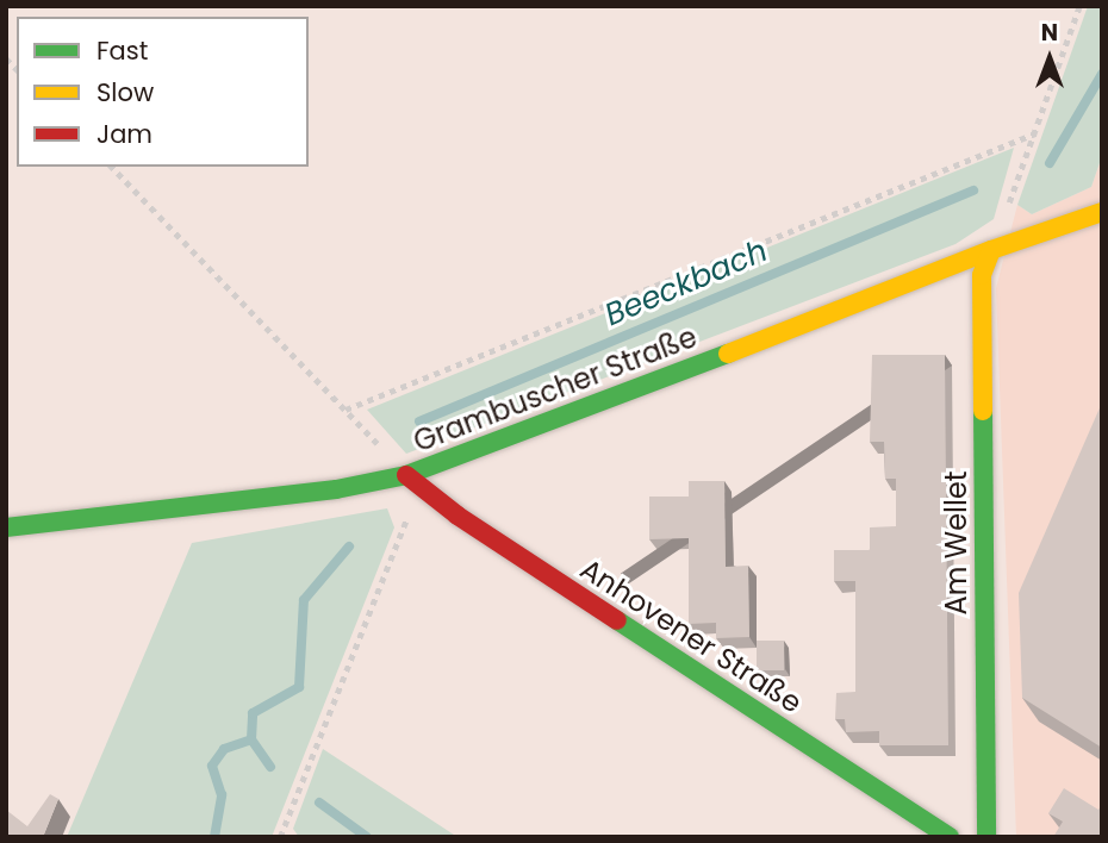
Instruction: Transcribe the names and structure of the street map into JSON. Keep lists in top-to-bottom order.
{
  "streets": {
    "street": ["Grambuscher Straße", "Am Wellet", "Anhovener Straße"]
  },
  "crossings": [
    ["Grambuscher Straße", "Am Wellet"],
    ["Grambuscher Straße", "Anhovener Straße"]
  ],
  "water": ["Beeckbach"],
  "legend": ["Fast", "Slow", "Jam"],
  "north": "top"
}
